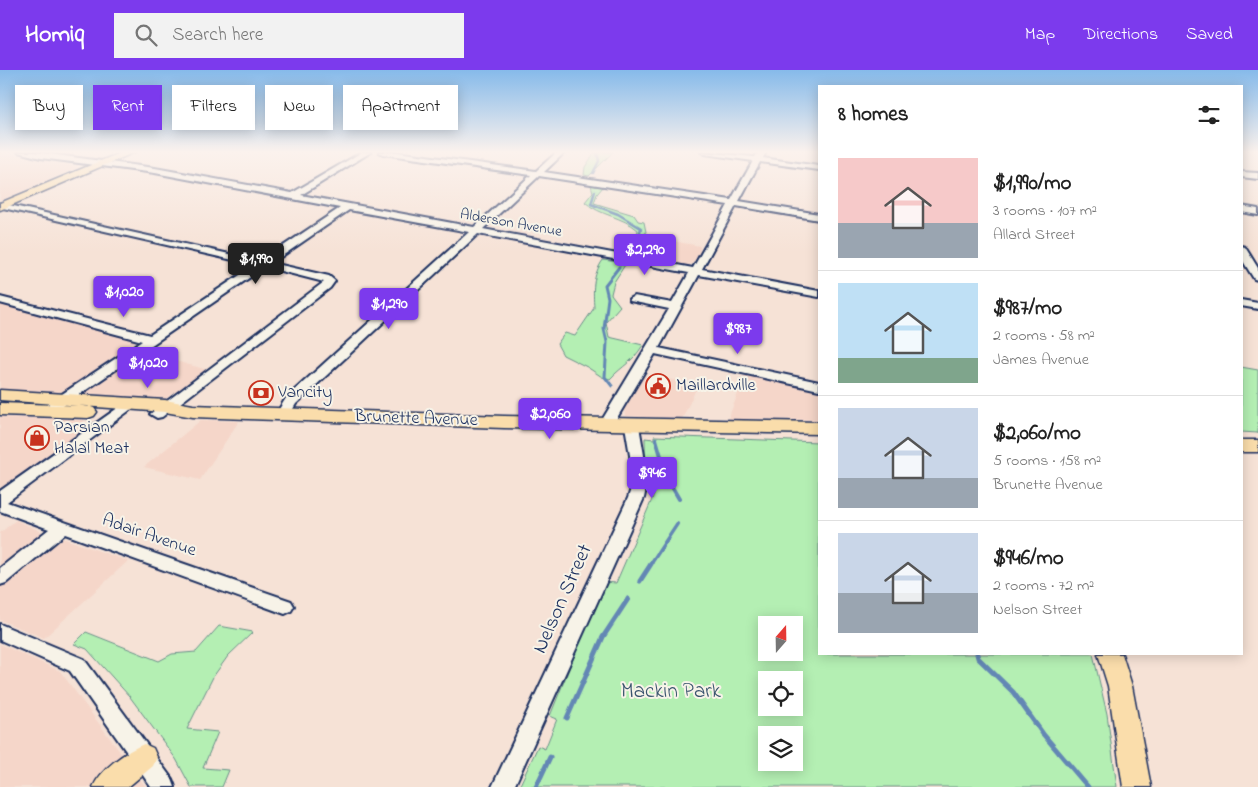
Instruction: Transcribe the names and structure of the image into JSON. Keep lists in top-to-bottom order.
{
  "streets": {
    "main road": ["Brunette Avenue"],
    "street": ["Alderson Avenue", "Adair Avenue", "Nelson Street"]
  },
  "crossings": [
    ["Brunette Avenue", "Nelson Street"]
  ],
  "parks": ["Mackin Park"],
  "places": {
    "public building": ["Maillardville"],
    "bank": ["Vancity"],
    "shop": ["Parsian Halal Meat"]
  },
  "north": "top",
  "page": {
    "header": "Homiq",
    "search": "Search here",
    "nav": ["Map", "Directions", "Saved"],
    "chip": [
      "Buy",
      "Rent",
      "Filters",
      "New",
      "Apartment"
    ],
    "heading": "8 homes",
    "list": [
      {
        "name": "$1,990/mo",
        "note": "3 rooms · 107 m² · Allard Street"
      },
      {
        "name": "$987/mo",
        "note": "2 rooms · 58 m² · James Avenue"
      },
      {
        "name": "$2,060/mo",
        "note": "5 rooms · 158 m² · Brunette Avenue"
      },
      {
        "name": "$946/mo",
        "note": "2 rooms · 72 m² · Nelson Street"
      }
    ],
    "price": [
      "$2,290",
      "$1,990",
      "$1,020",
      "$1,290",
      "$987",
      "$1,020",
      "$2,060",
      "$946"
    ]
  }
}
